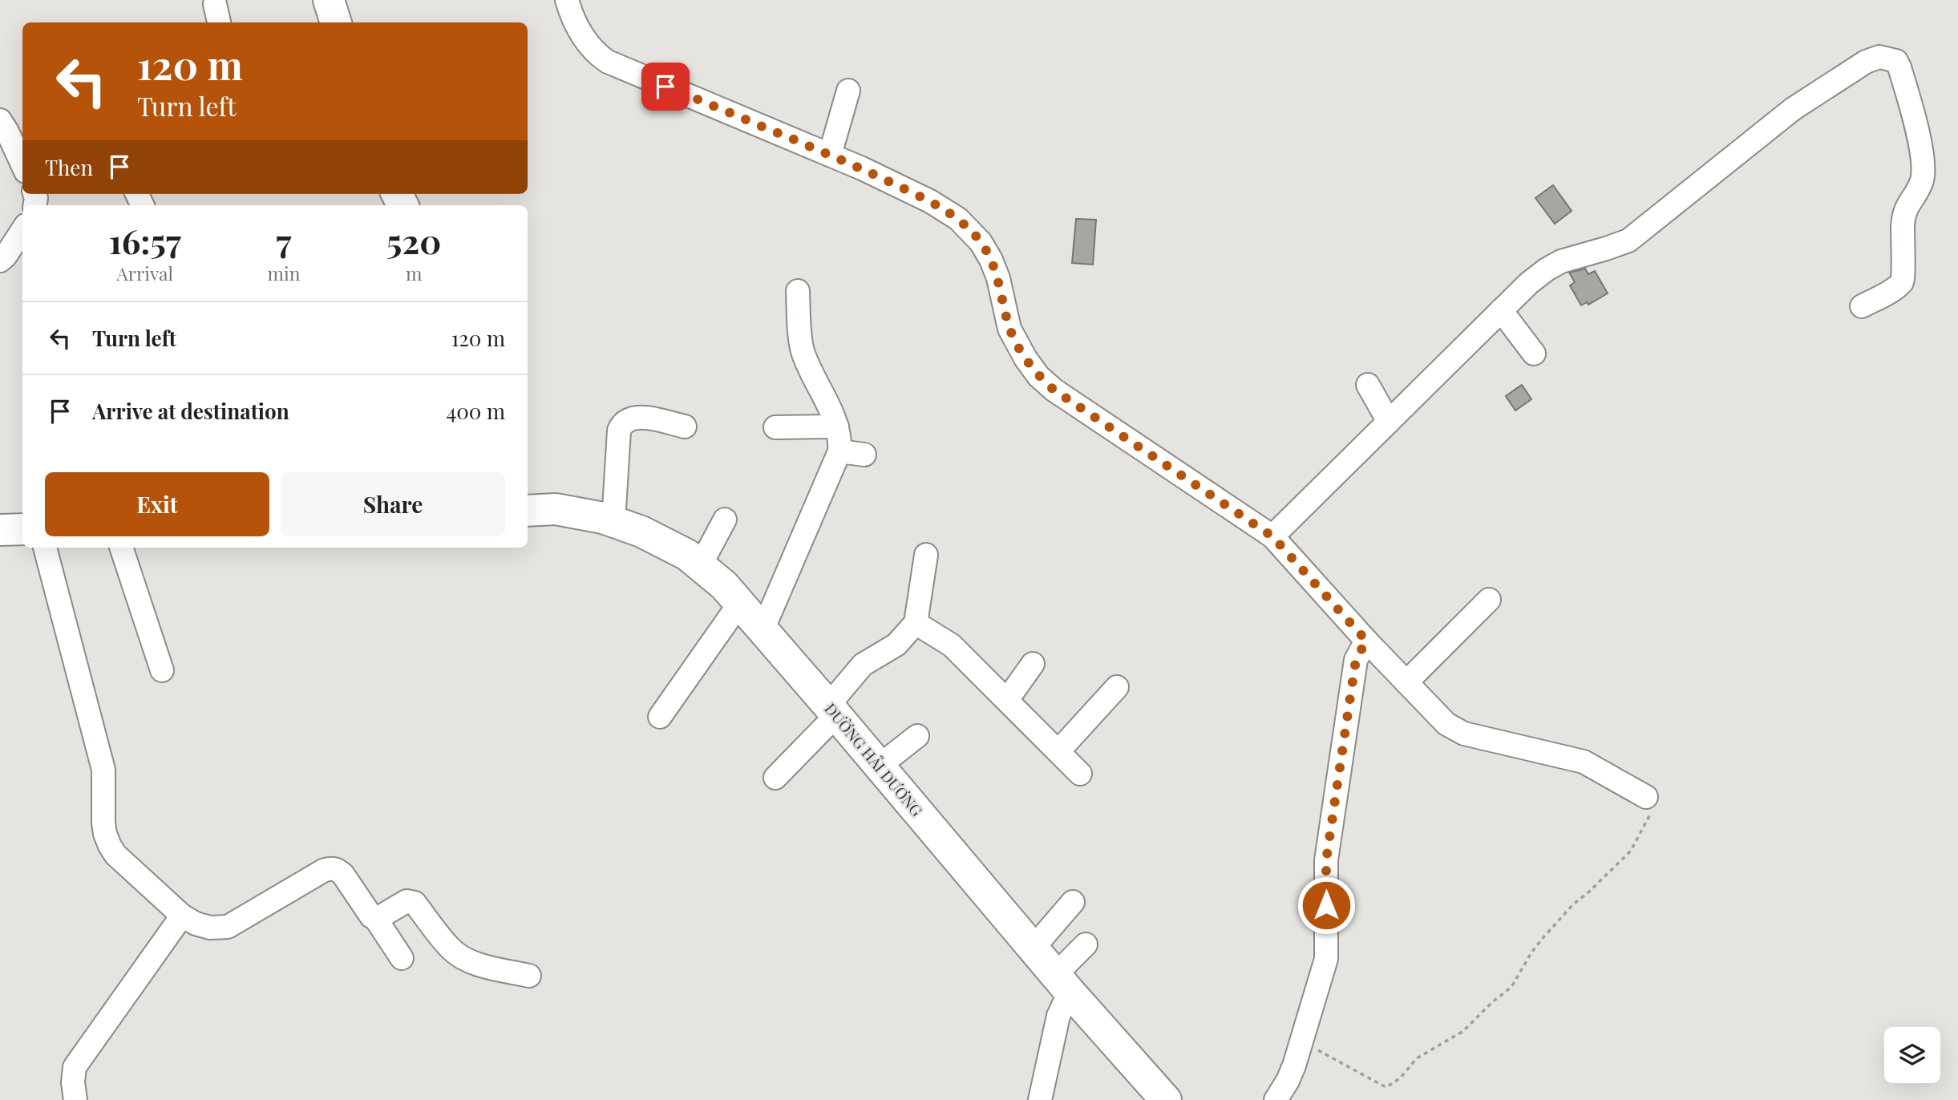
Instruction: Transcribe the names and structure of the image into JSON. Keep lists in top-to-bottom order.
{
  "streets": {
    "highway": ["ĐƯỜNG HẢI DƯƠNG"]
  },
  "page": {
    "turn": ["120 m", "Turn left"],
    "then": "Then",
    "eta": [
      "16:57",
      "Arrival",
      "7",
      "min",
      "520",
      "m"
    ],
    "list": [
      {
        "name": "Turn left",
        "value": "120 m"
      },
      {
        "name": "Arrive at destination",
        "value": "400 m"
      }
    ],
    "buttons": ["Exit", "Share"]
  }
}
